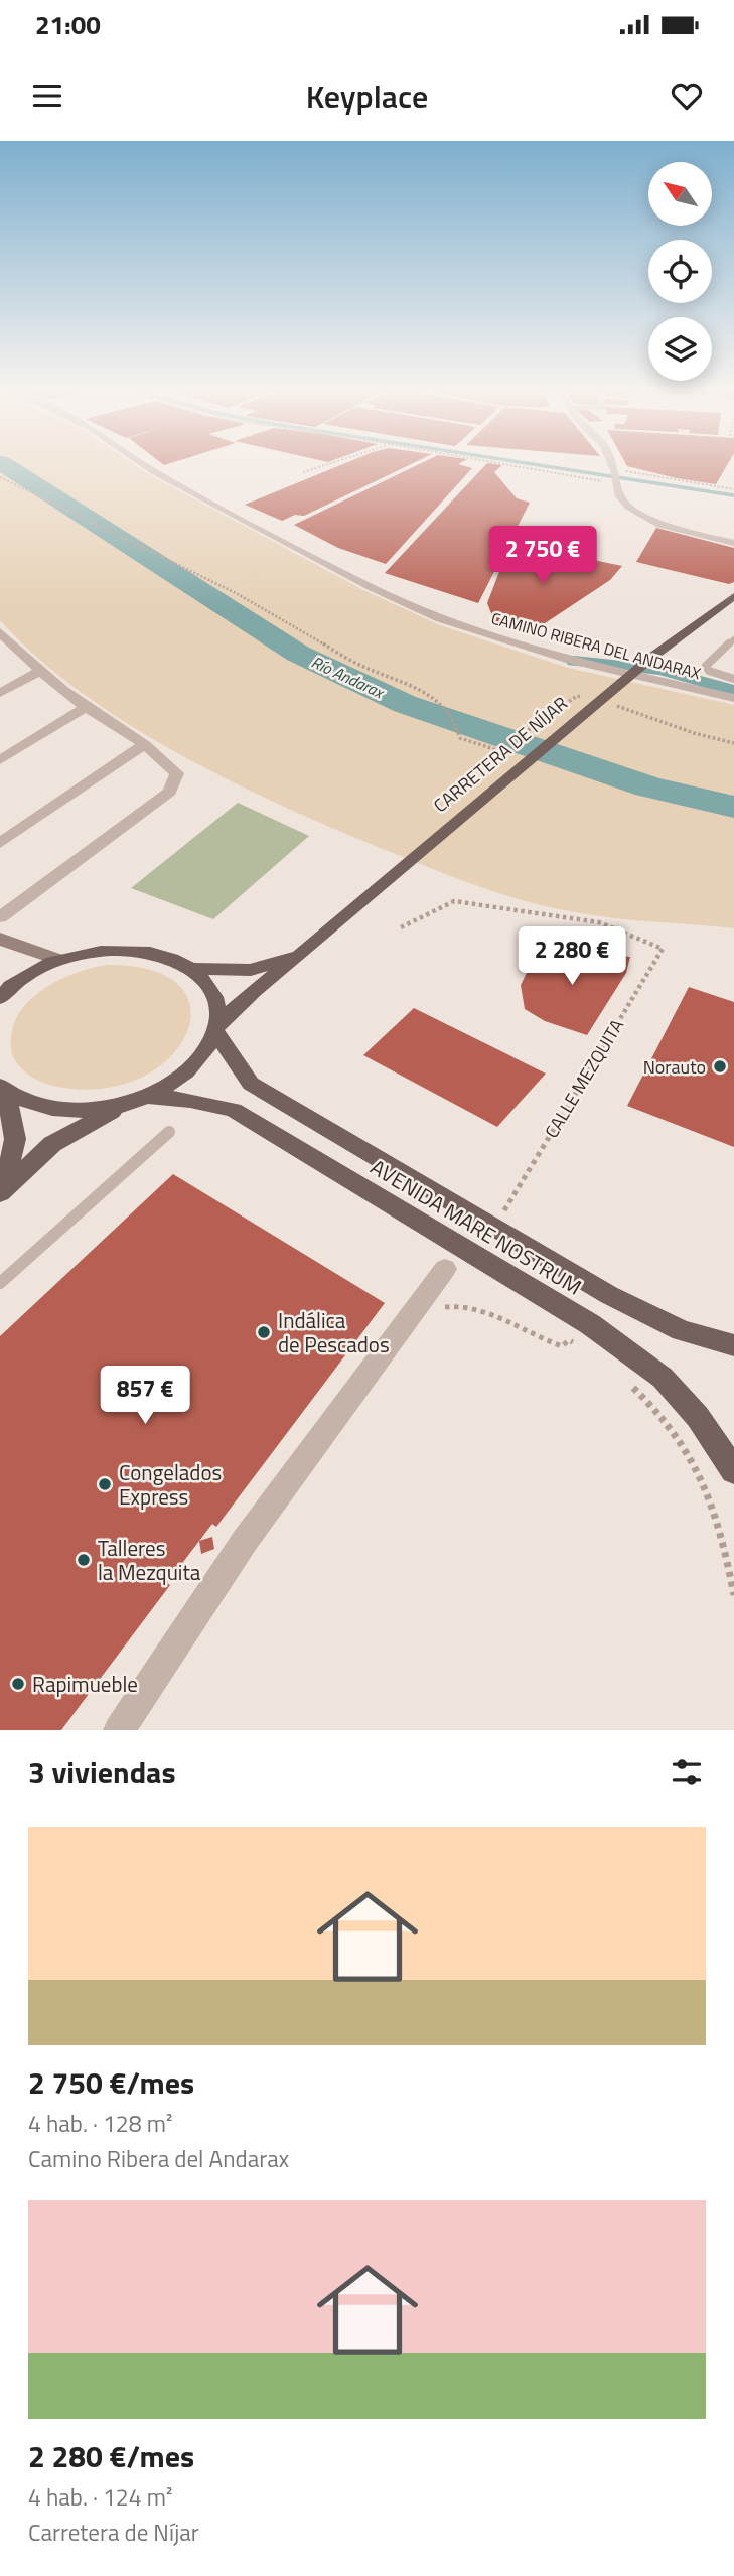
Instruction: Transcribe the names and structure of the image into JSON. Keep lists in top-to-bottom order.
{
  "streets": {
    "main road": ["CARRETERA DE NÍJAR", "AVENIDA MARE NOSTRUM"],
    "street": ["CAMINO RIBERA DEL ANDARAX"],
    "path": ["CALLE MEZQUITA"]
  },
  "crossings": [
    ["CARRETERA DE NÍJAR", "AVENIDA MARE NOSTRUM"],
    ["CALLE MEZQUITA", "AVENIDA MARE NOSTRUM"]
  ],
  "water": ["Río Andarax"],
  "places": [
    "Norauto",
    "Indálica de Pescados",
    "Congelados Express",
    "Talleres la Mezquita",
    "Rapimueble"
  ],
  "north": "top left",
  "page": {
    "status": "21:00",
    "header": "Keyplace",
    "price": ["2 750 €", "2 280 €", "857 €"],
    "heading": "3 viviendas",
    "list": [
      {
        "name": "2 750 €/mes",
        "note": "4 hab. · 128 m² · Camino Ribera del Andarax"
      },
      {
        "name": "2 280 €/mes",
        "note": "4 hab. · 124 m² · Carretera de Níjar"
      }
    ]
  }
}
